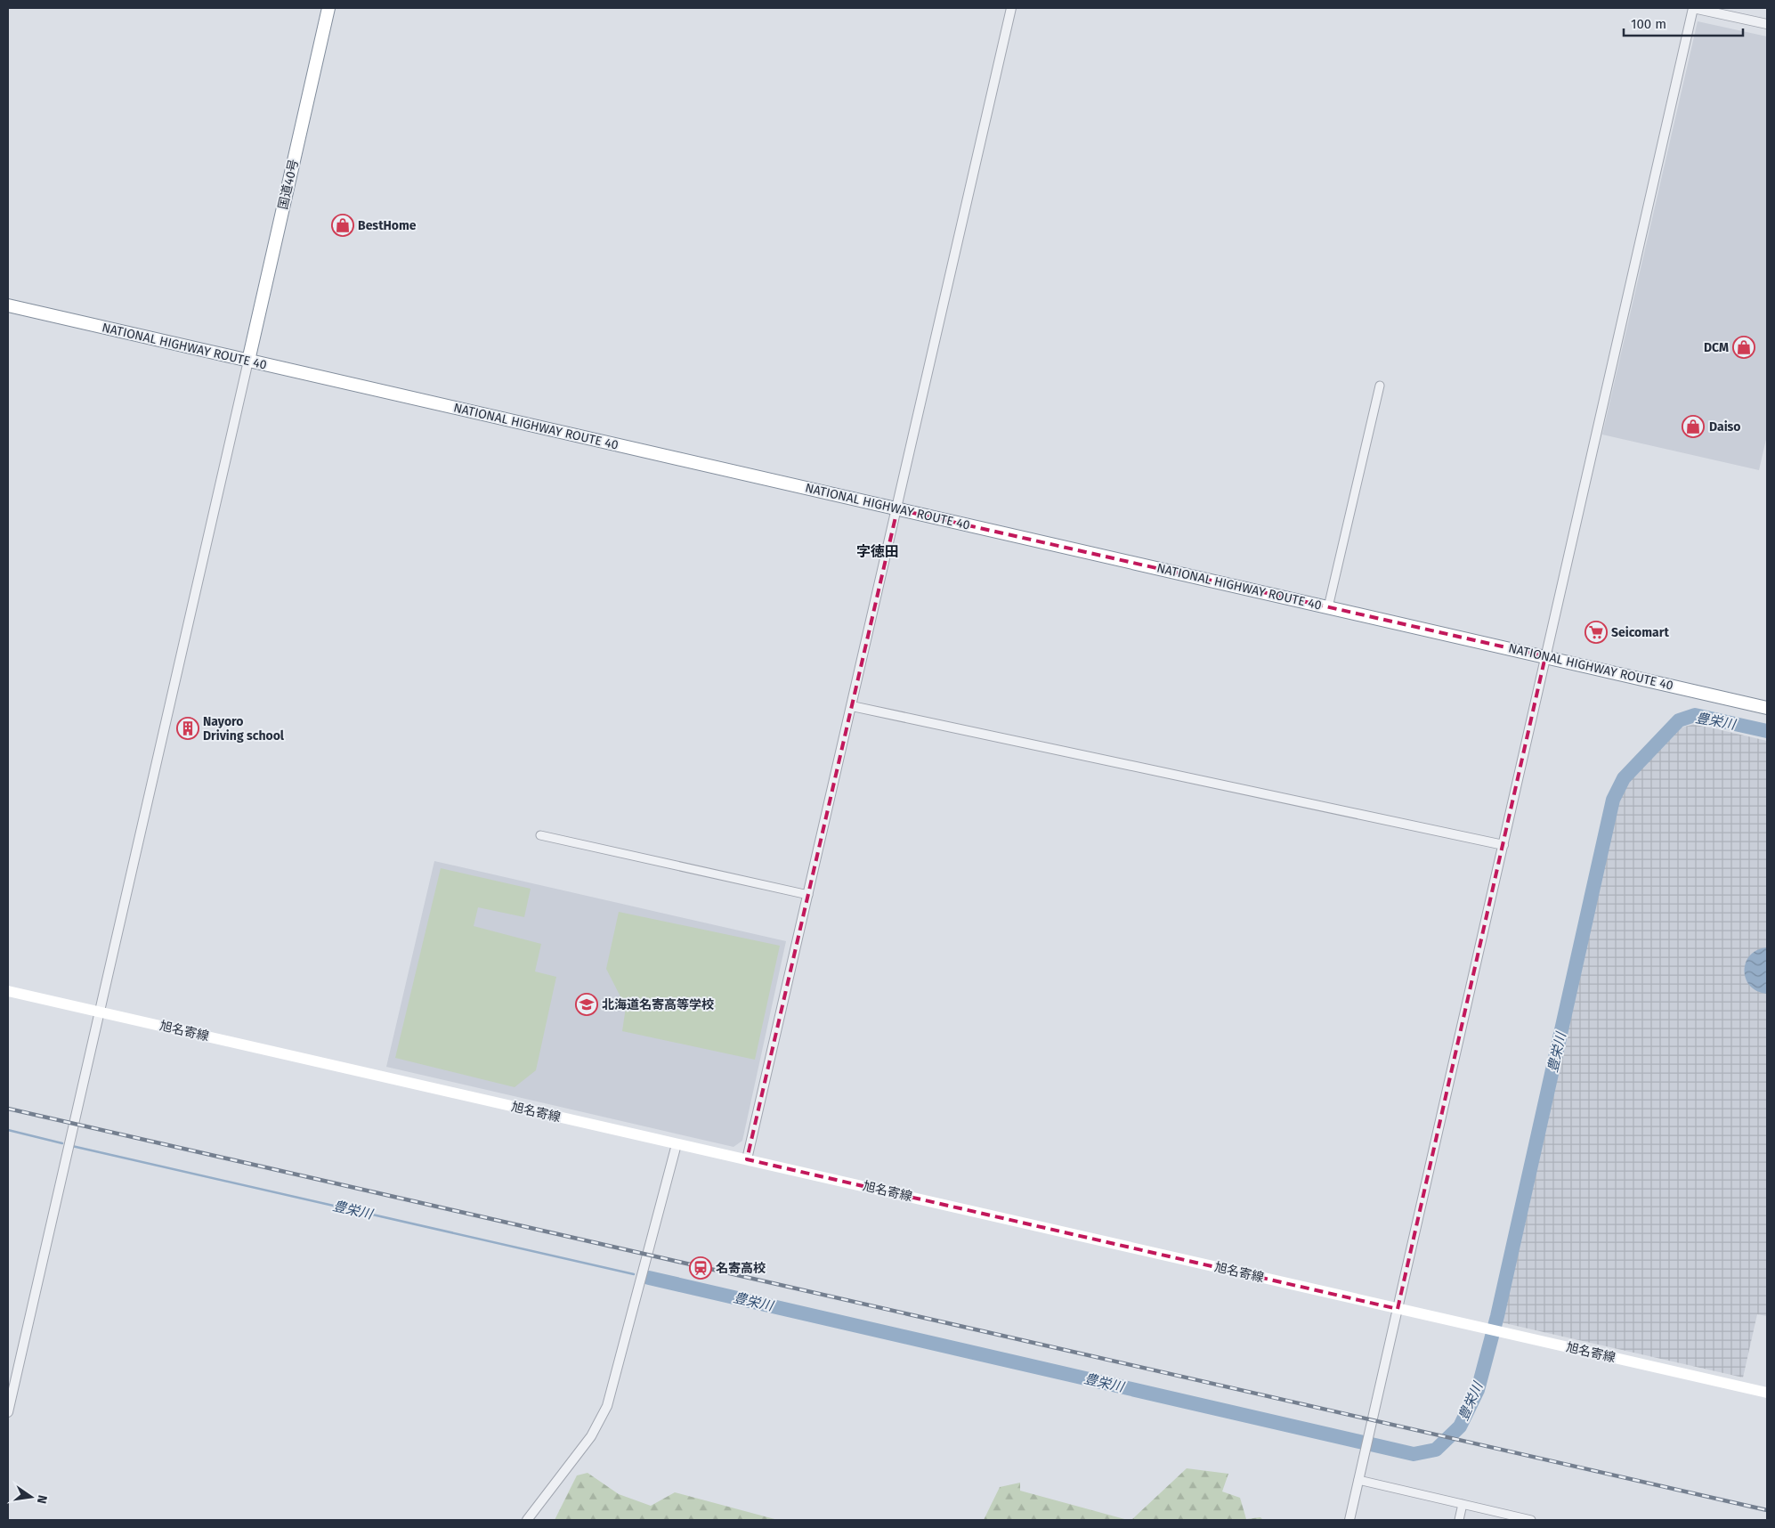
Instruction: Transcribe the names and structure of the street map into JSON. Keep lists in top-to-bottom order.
{
  "streets": {
    "highway": ["国道40号", "NATIONAL HIGHWAY ROUTE 40"],
    "main road": ["旭名寄線"]
  },
  "crossings": [
    ["国道40号", "NATIONAL HIGHWAY ROUTE 40"]
  ],
  "districts": ["字徳田"],
  "water": ["豊栄川"],
  "places": {
    "shop": ["BestHome", "DCM", "Daiso"],
    "supermarket": ["Seicomart"],
    "building": ["Nayoro Driving school"],
    "school or university": ["北海道名寄高等学校"],
    "station": ["名寄高校"]
  },
  "scale_bar": "100 m",
  "north": "right"
}
